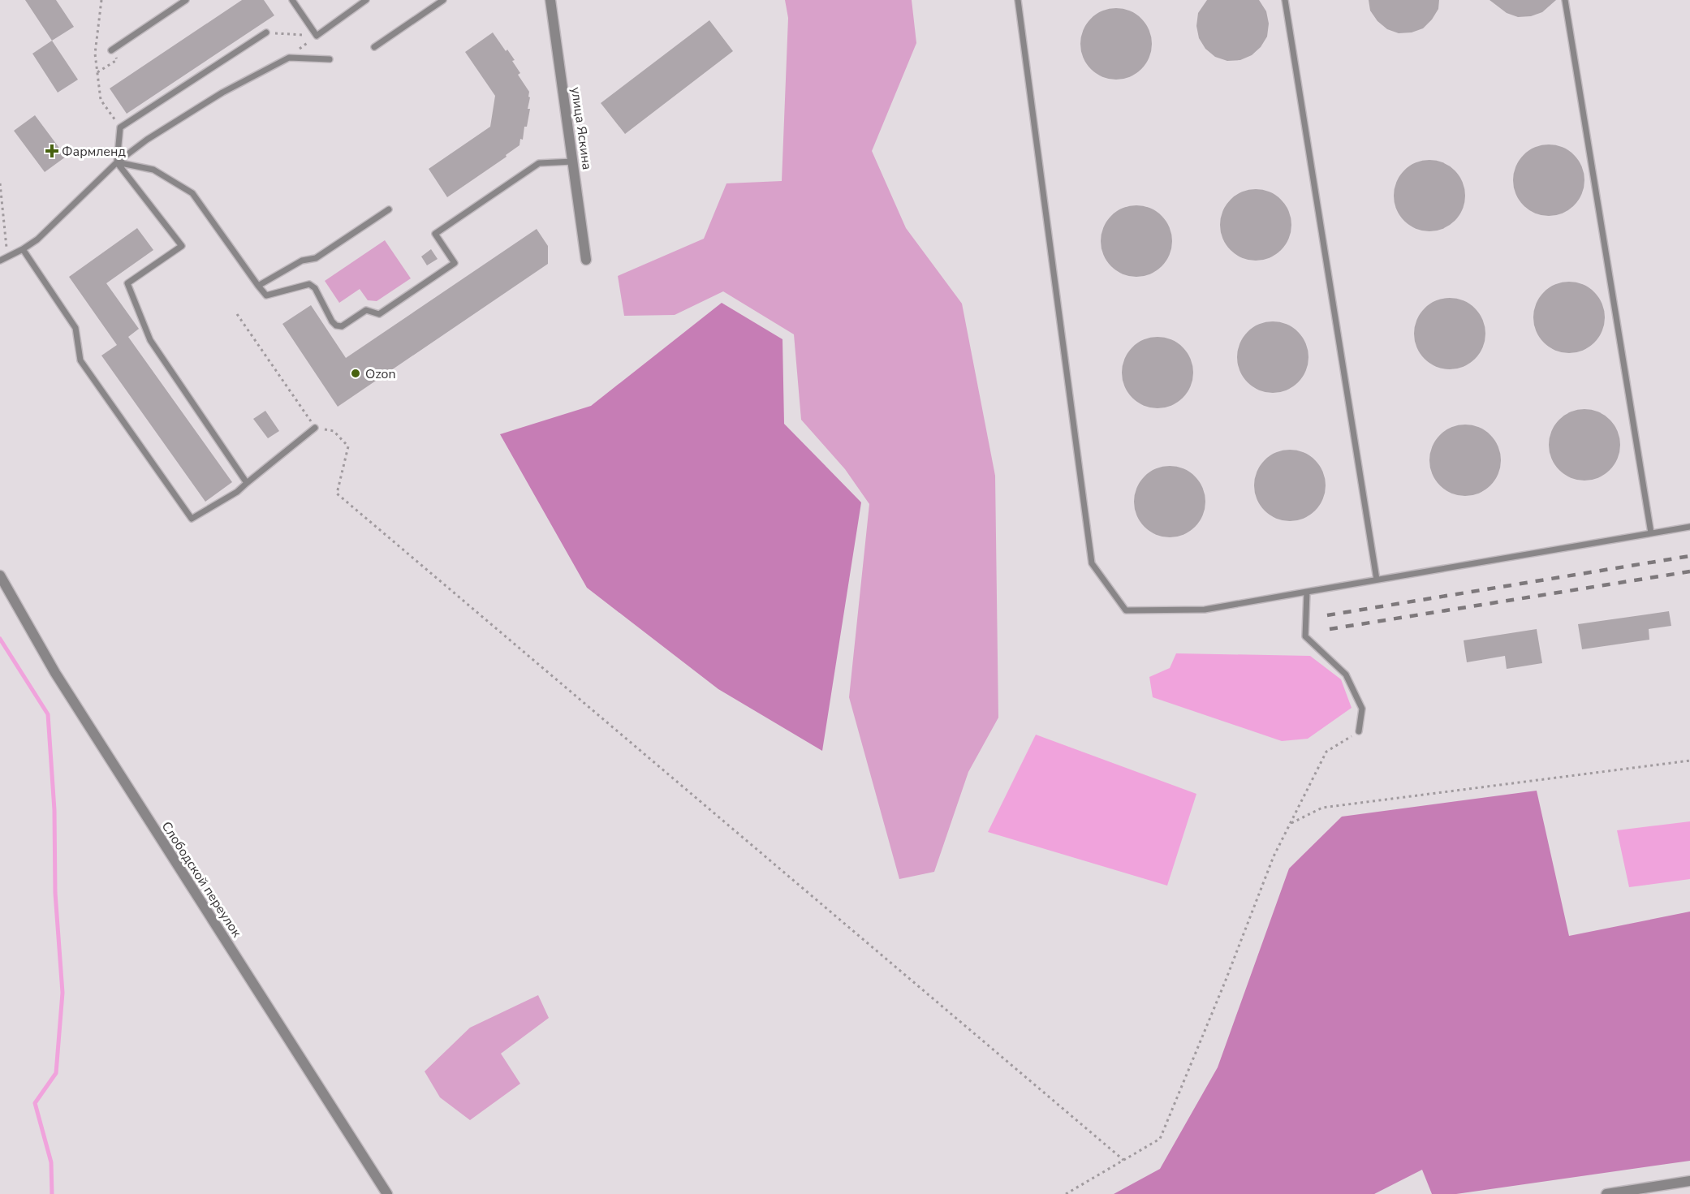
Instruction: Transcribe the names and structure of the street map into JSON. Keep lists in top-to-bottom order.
{
  "streets": {
    "street": ["улица Яскина", "Слободской переулок"]
  },
  "places": {
    "health": ["Фармленд"],
    "other": ["Ozon"]
  }
}
